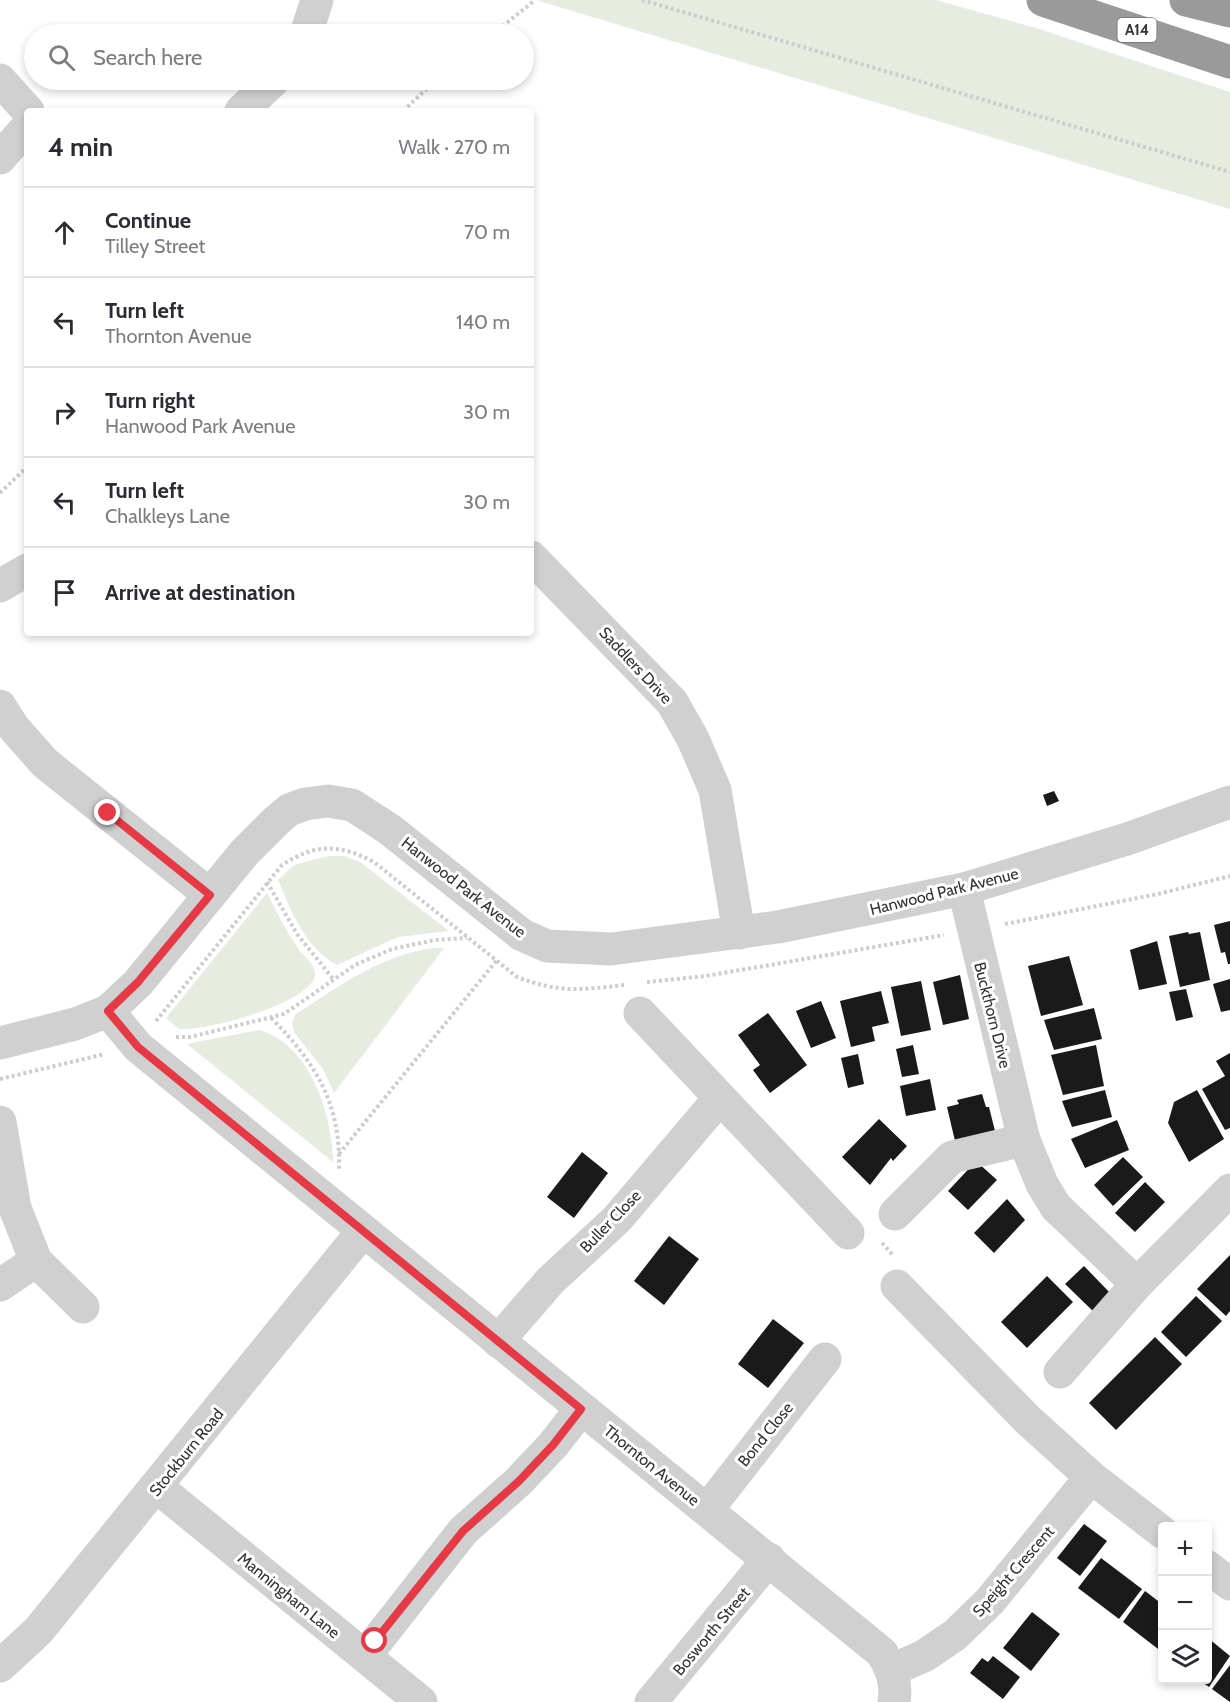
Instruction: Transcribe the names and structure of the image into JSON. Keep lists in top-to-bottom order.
{
  "streets": {
    "highway": ["A14"],
    "street": [
      "Saddlers Drive",
      "Hanwood Park Avenue",
      "Buckthorn Drive",
      "Buller Close",
      "Bond Close",
      "Stockburn Road",
      "Thornton Avenue",
      "Speight Crescent",
      "Manningham Lane",
      "Bosworth Street"
    ]
  },
  "crossings": [
    ["Saddlers Drive", "Hanwood Park Avenue"],
    ["Hanwood Park Avenue", "Buckthorn Drive"],
    ["Hanwood Park Avenue", "Thornton Avenue"],
    ["Buller Close", "Thornton Avenue"],
    ["Bond Close", "Thornton Avenue"],
    ["Stockburn Road", "Thornton Avenue"],
    ["Stockburn Road", "Manningham Lane"],
    ["Thornton Avenue", "Speight Crescent"],
    ["Thornton Avenue", "Bosworth Street"]
  ],
  "page": {
    "search": "Search here",
    "heading": ["4 min", "Walk · 270 m"],
    "list": [
      ["Continue", "Tilley Street", "70 m"],
      ["Turn left", "Thornton Avenue", "140 m"],
      ["Turn right", "Hanwood Park Avenue", "30 m"],
      ["Turn left", "Chalkleys Lane", "30 m"],
      "Arrive at destination"
    ],
    "map_buttons": ["+", "−"]
  }
}
